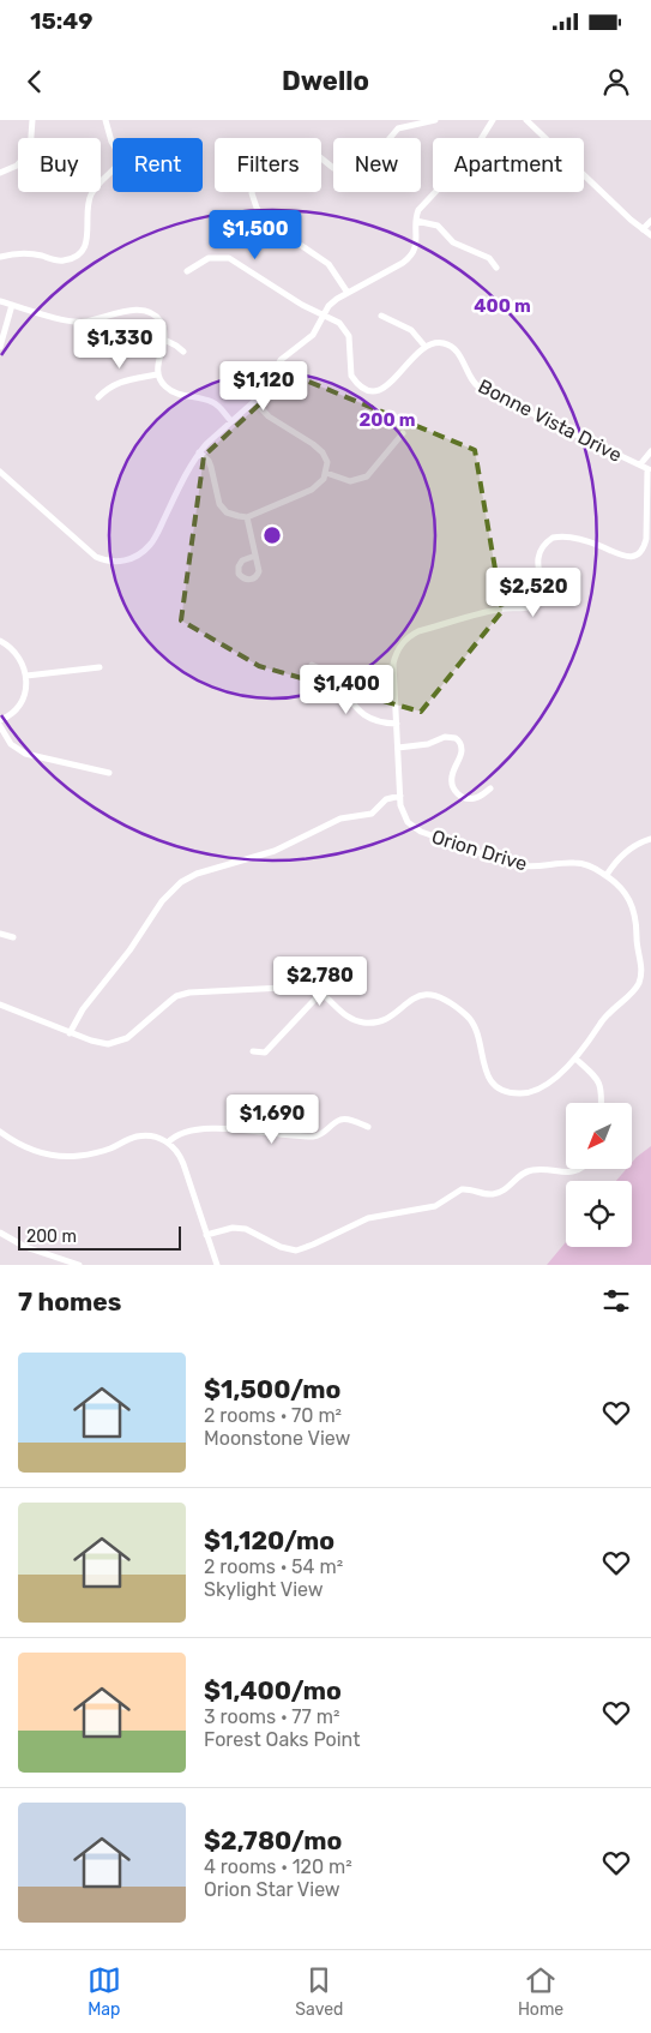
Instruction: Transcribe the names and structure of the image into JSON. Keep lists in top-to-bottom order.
{
  "streets": {
    "street": ["Bonne Vista Drive", "Orion Drive"]
  },
  "crossings": [
    ["Bonne Vista Drive", "Orion Drive"]
  ],
  "scale_bar": "200 m",
  "north": "bottom left",
  "page": {
    "status": "15:49",
    "header": "Dwello",
    "chip": [
      "Buy",
      "Rent",
      "Filters",
      "New",
      "Apartment"
    ],
    "price": [
      "$1,500",
      "$1,330",
      "$1,120",
      "$2,520",
      "$1,400",
      "$2,780",
      "$1,690"
    ],
    "scale": "200 m",
    "heading": "7 homes",
    "list": [
      {
        "name": "$1,500/mo",
        "note": "2 rooms · 70 m² · Moonstone View"
      },
      {
        "name": "$1,120/mo",
        "note": "2 rooms · 54 m² · Skylight View"
      },
      {
        "name": "$1,400/mo",
        "note": "3 rooms · 77 m² · Forest Oaks Point"
      },
      {
        "name": "$2,780/mo",
        "note": "4 rooms · 120 m² · Orion Star View"
      }
    ],
    "tabs": ["Map", "Saved", "Home"]
  },
  "rings": ["400 m", "200 m"]
}
